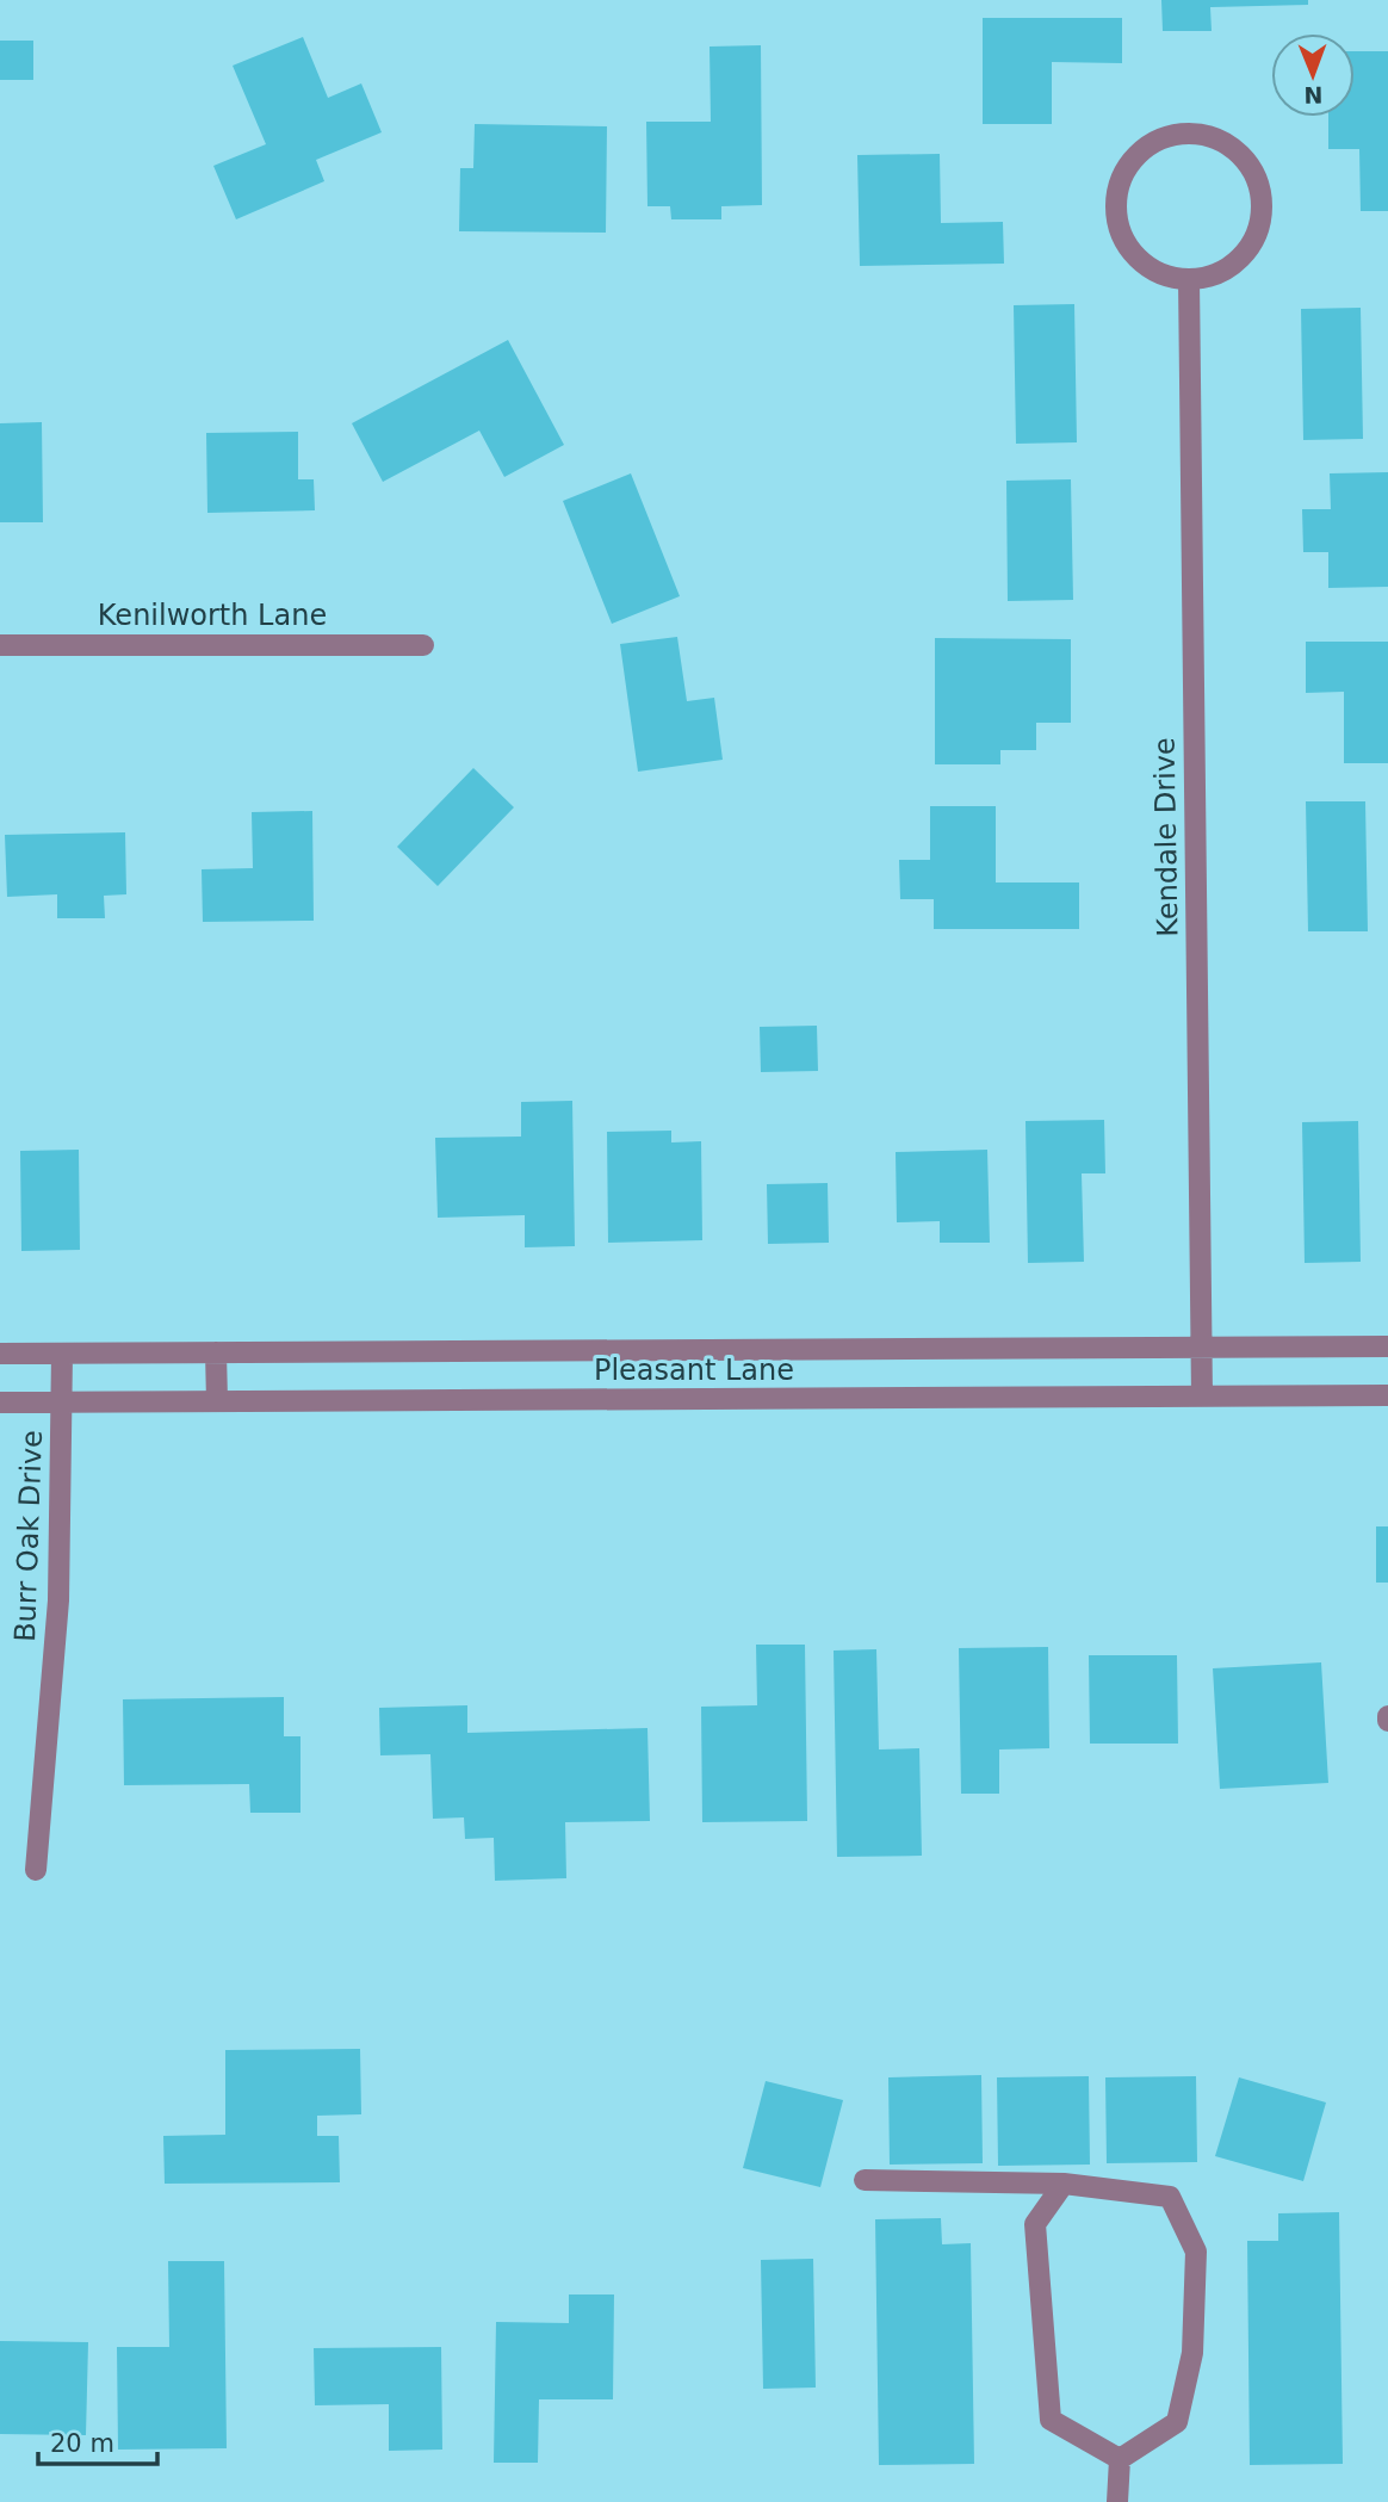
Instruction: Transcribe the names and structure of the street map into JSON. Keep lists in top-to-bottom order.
{
  "streets": {
    "street": [
      "Kenilworth Lane",
      "Kendale Drive",
      "Pleasant Lane",
      "Burr Oak Drive"
    ]
  },
  "crossings": [
    ["Kendale Drive", "Pleasant Lane"],
    ["Pleasant Lane", "Burr Oak Drive"]
  ],
  "scale_bar": "20 m",
  "north": "bottom"
}
